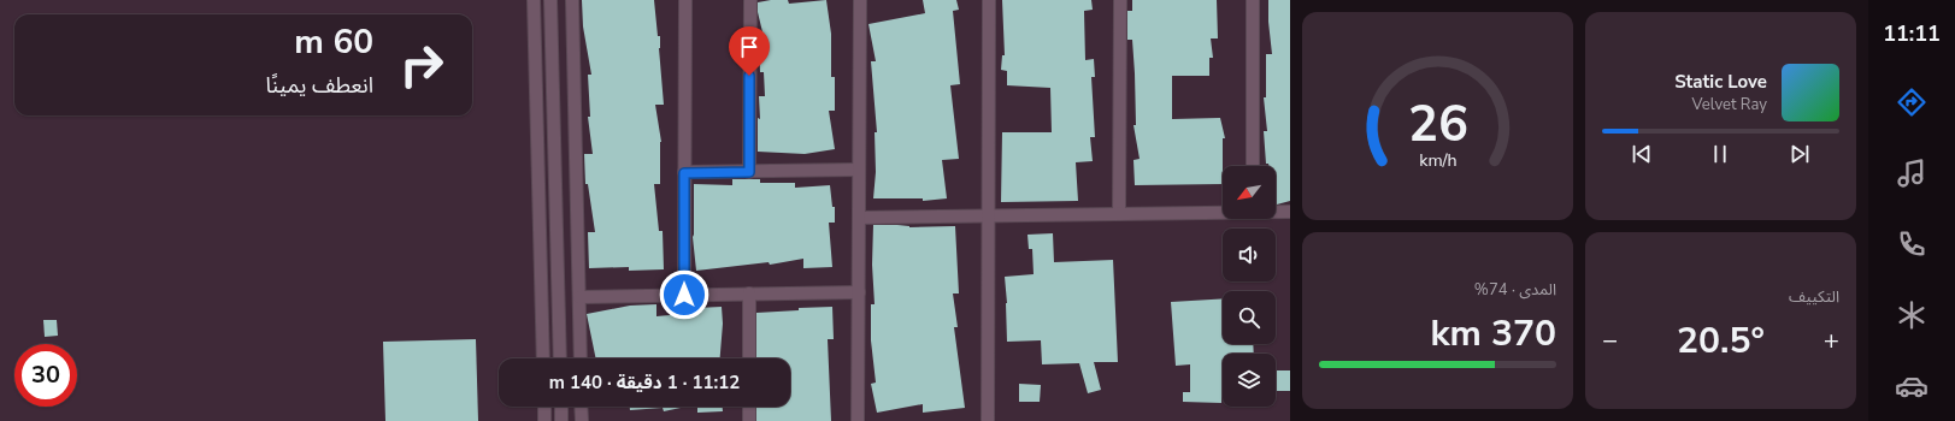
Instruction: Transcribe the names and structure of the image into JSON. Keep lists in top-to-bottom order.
{
  "north": "bottom left",
  "page": {
    "tabs": "11:11",
    "turn": ["60 m", "انعطف يمينًا"],
    "song": ["Static Love", "Velvet Ray"],
    "tile": [
      "التكييف",
      ["المدى · 74%", "370 km"]
    ],
    "heat": ["−", "20.5°", "+"],
    "limit": "30",
    "trip": "11:12 · 1 دقيقة · 140 m",
    "gauge": ["26", "km/h"]
  }
}
